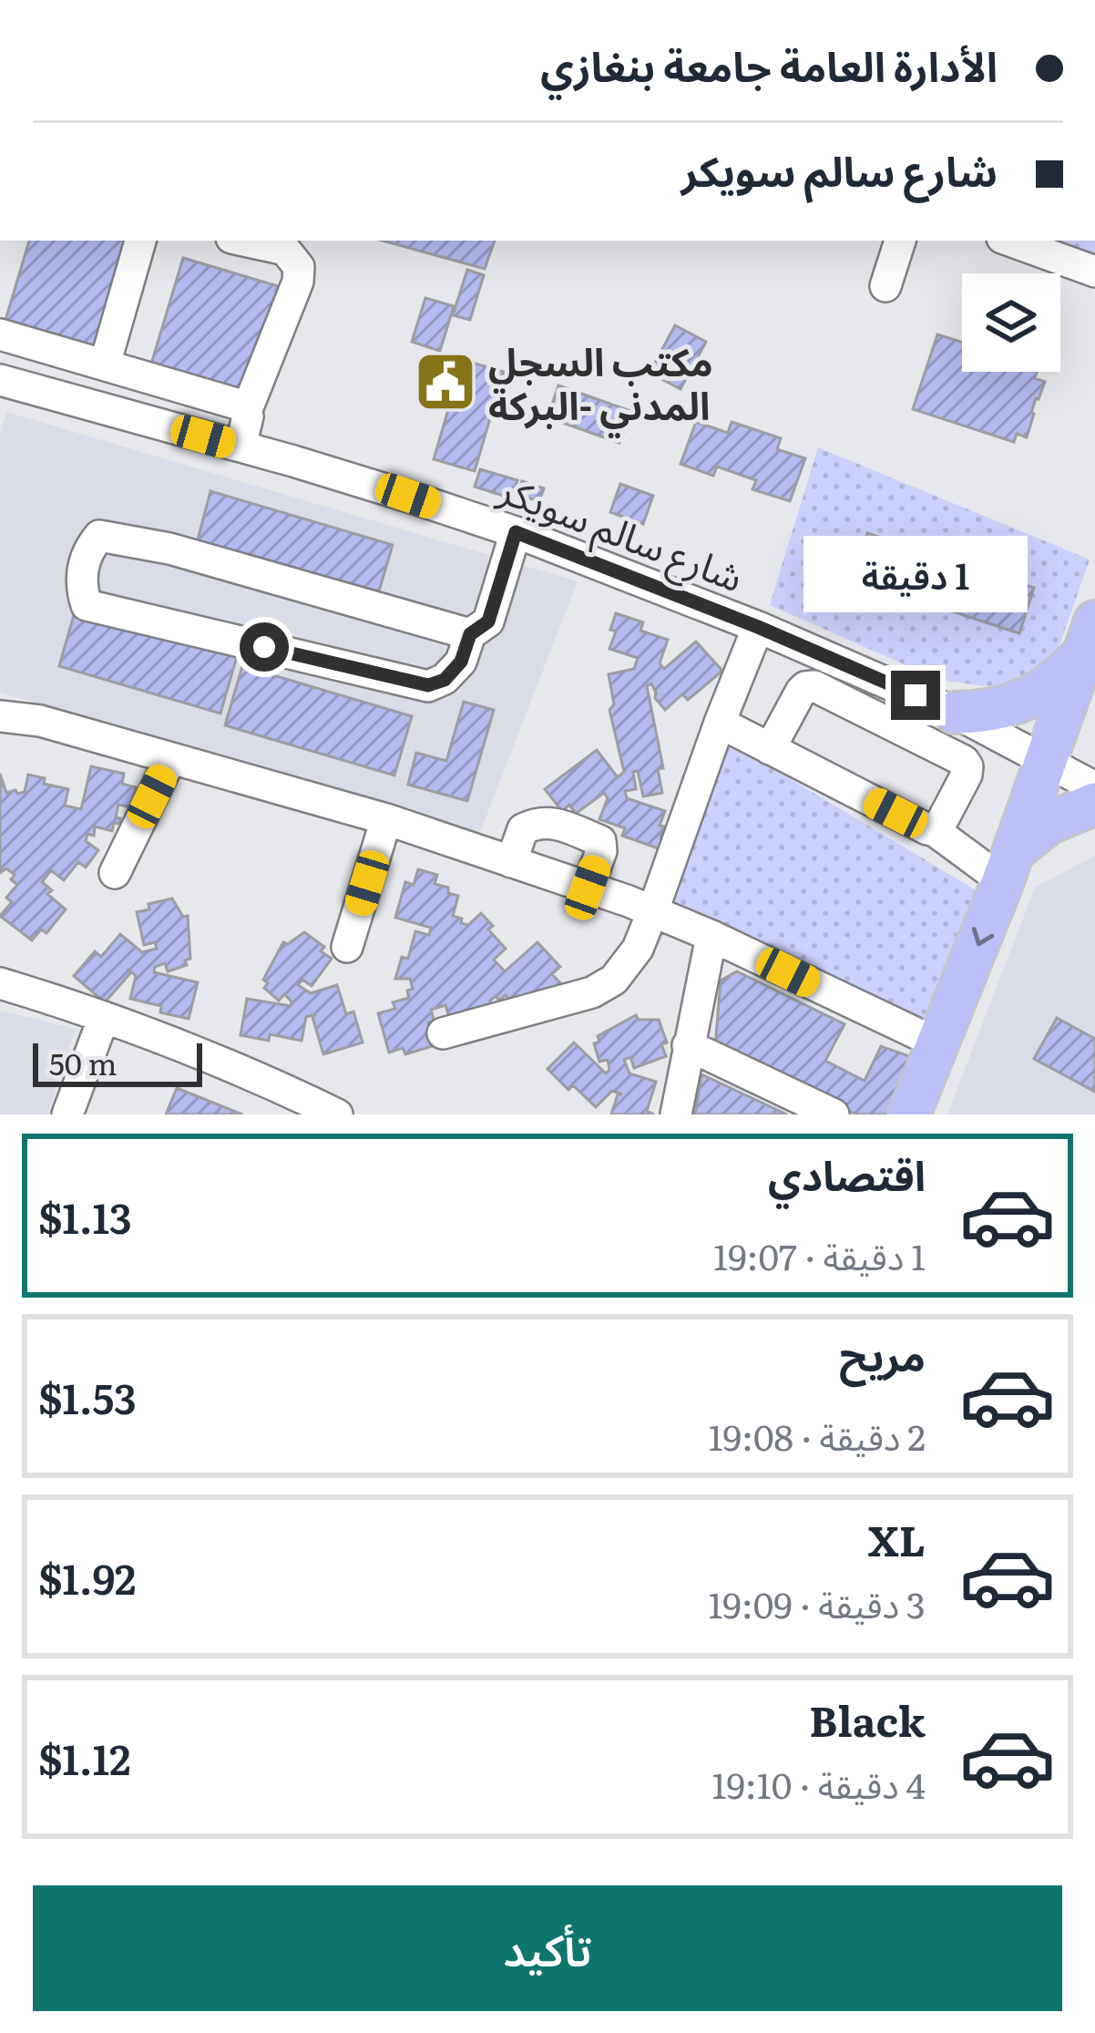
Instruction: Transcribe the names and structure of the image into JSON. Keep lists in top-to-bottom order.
{
  "streets": {
    "street": ["شارع سالم سويكر"]
  },
  "places": {
    "public building": ["مكتب السجل المدني -البركة"]
  },
  "scale_bar": "50 m",
  "page": {
    "banner": ["الأدارة العامة جامعة بنغازي", "شارع سالم سويكر"],
    "bubble": "1 دقيقة",
    "scale": "50 m",
    "list": [
      {
        "name": "اقتصادي",
        "note": "1 دقيقة · 19:07",
        "value": "$1.13"
      },
      {
        "name": "مريح",
        "note": "2 دقيقة · 19:08",
        "value": "$1.53"
      },
      {
        "name": "XL",
        "note": "3 دقيقة · 19:09",
        "value": "$1.92"
      },
      {
        "name": "Black",
        "note": "4 دقيقة · 19:10",
        "value": "$1.12"
      }
    ],
    "buttons": "تأكيد"
  }
}
